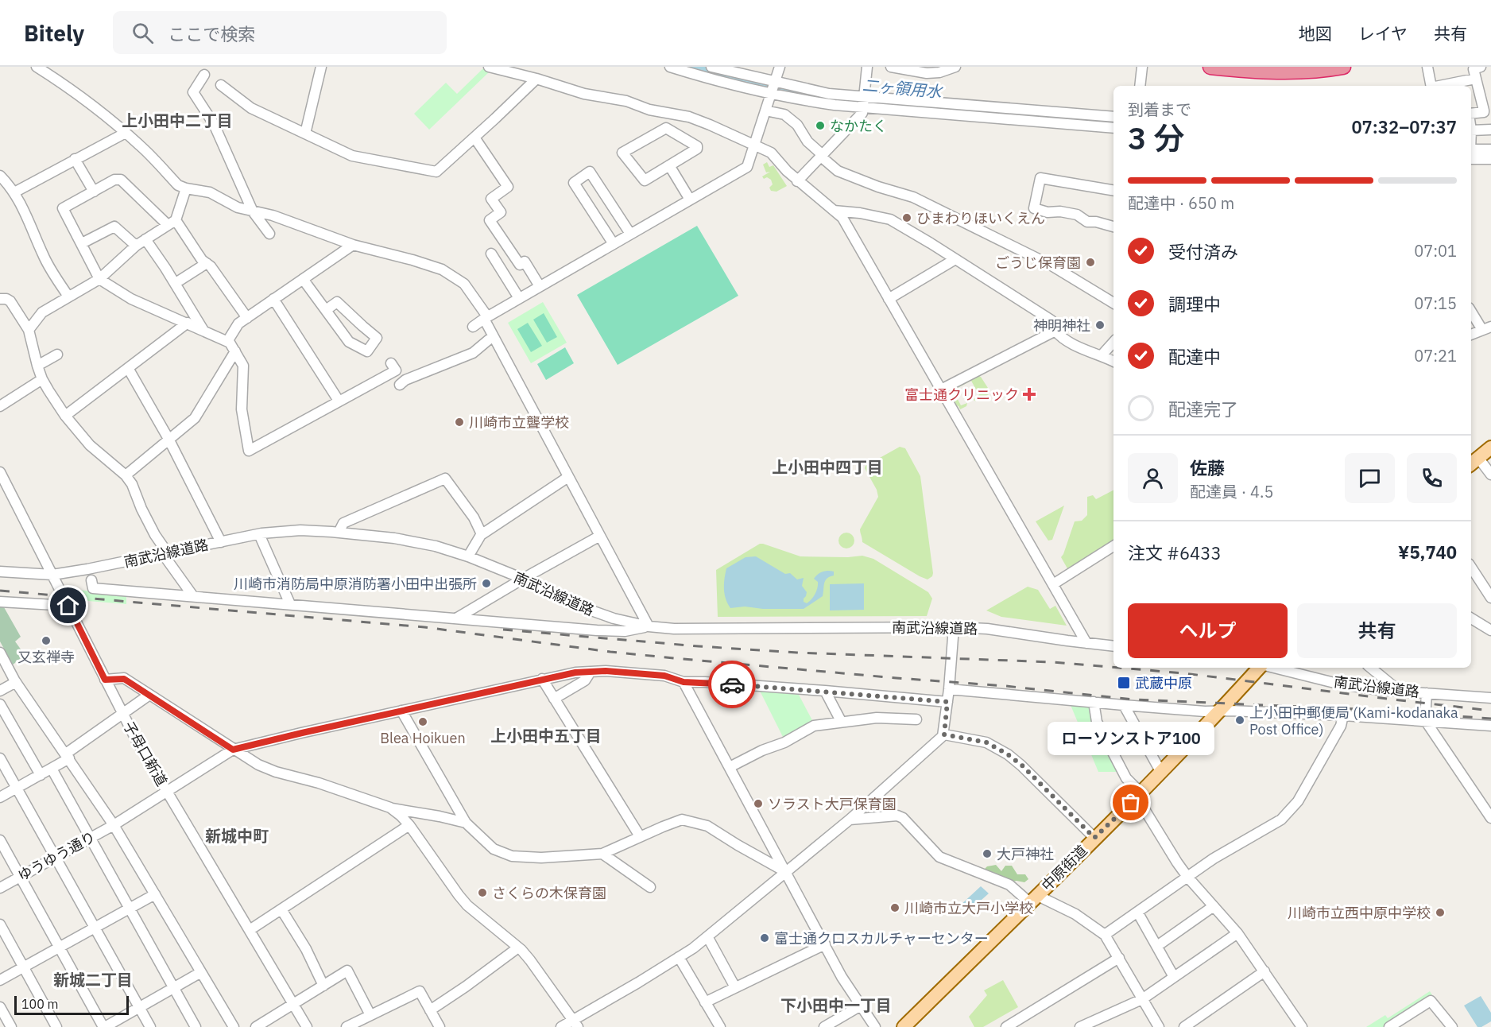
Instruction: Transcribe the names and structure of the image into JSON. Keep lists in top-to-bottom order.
{
  "streets": {
    "main road": ["中原街道"],
    "street": ["南武沿線道路", "子母口新道", "ゆうゆう通り"]
  },
  "crossings": [
    ["南武沿線道路", "子母口新道"],
    ["子母口新道", "ゆうゆう通り"]
  ],
  "districts": [
    "上小田中二丁目",
    "上小田中四丁目",
    "上小田中五丁目",
    "新城中町",
    "新城二丁目",
    "下小田中一丁目"
  ],
  "water": ["二ヶ領用水"],
  "places": {
    "other": [
      "なかたく",
      "ひまわりほいくえん",
      "ごうじ保育園",
      "神明神社",
      "川崎市立聾学校",
      "川崎市消防局中原消防署小田中出張所",
      "又玄禅寺",
      "上小田中郵便局 (Kami-kodanaka Post Office)",
      "Blea Hoikuen",
      "ローソンストア100",
      "ソラスト大戸保育園",
      "大戸神社",
      "さくらの木保育園",
      "川崎市立大戸小学校",
      "川崎市立西中原中学校",
      "富士通クロスカルチャーセンター"
    ],
    "health": ["富士通クリニック"],
    "transit": ["武蔵中原"]
  },
  "scale_bar": "100 m",
  "page": {
    "header": "Bitely",
    "search": "ここで検索",
    "nav": ["地図", "レイヤ", "共有"],
    "heading": ["3 分", "到着まで", "07:32–07:37"],
    "panel": [
      "佐藤",
      "配達員 · 4.5",
      "注文 #6433",
      "¥5,740"
    ],
    "bar": "配達中 · 650 m",
    "list": [
      ["受付済み", "07:01"],
      ["調理中", "07:15"],
      ["配達中", "07:21"],
      "配達完了"
    ],
    "buttons": ["ヘルプ", "共有"],
    "bubble": "ローソンストア100",
    "scale": "100 m"
  }
}
